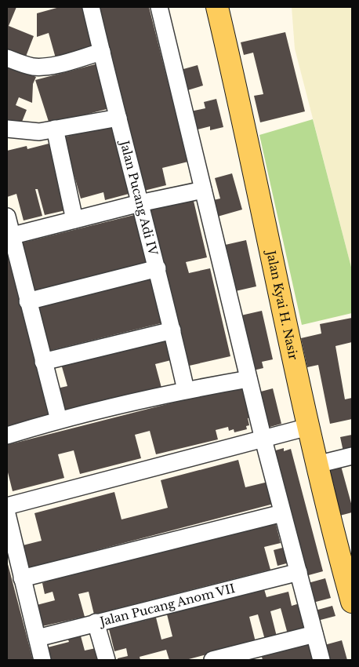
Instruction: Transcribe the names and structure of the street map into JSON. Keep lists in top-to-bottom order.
{
  "streets": {
    "main road": ["Jalan Kyai H. Nasir"],
    "street": ["Jalan Pucang Adi IV", "Jalan Pucang Anom VII"]
  }
}
